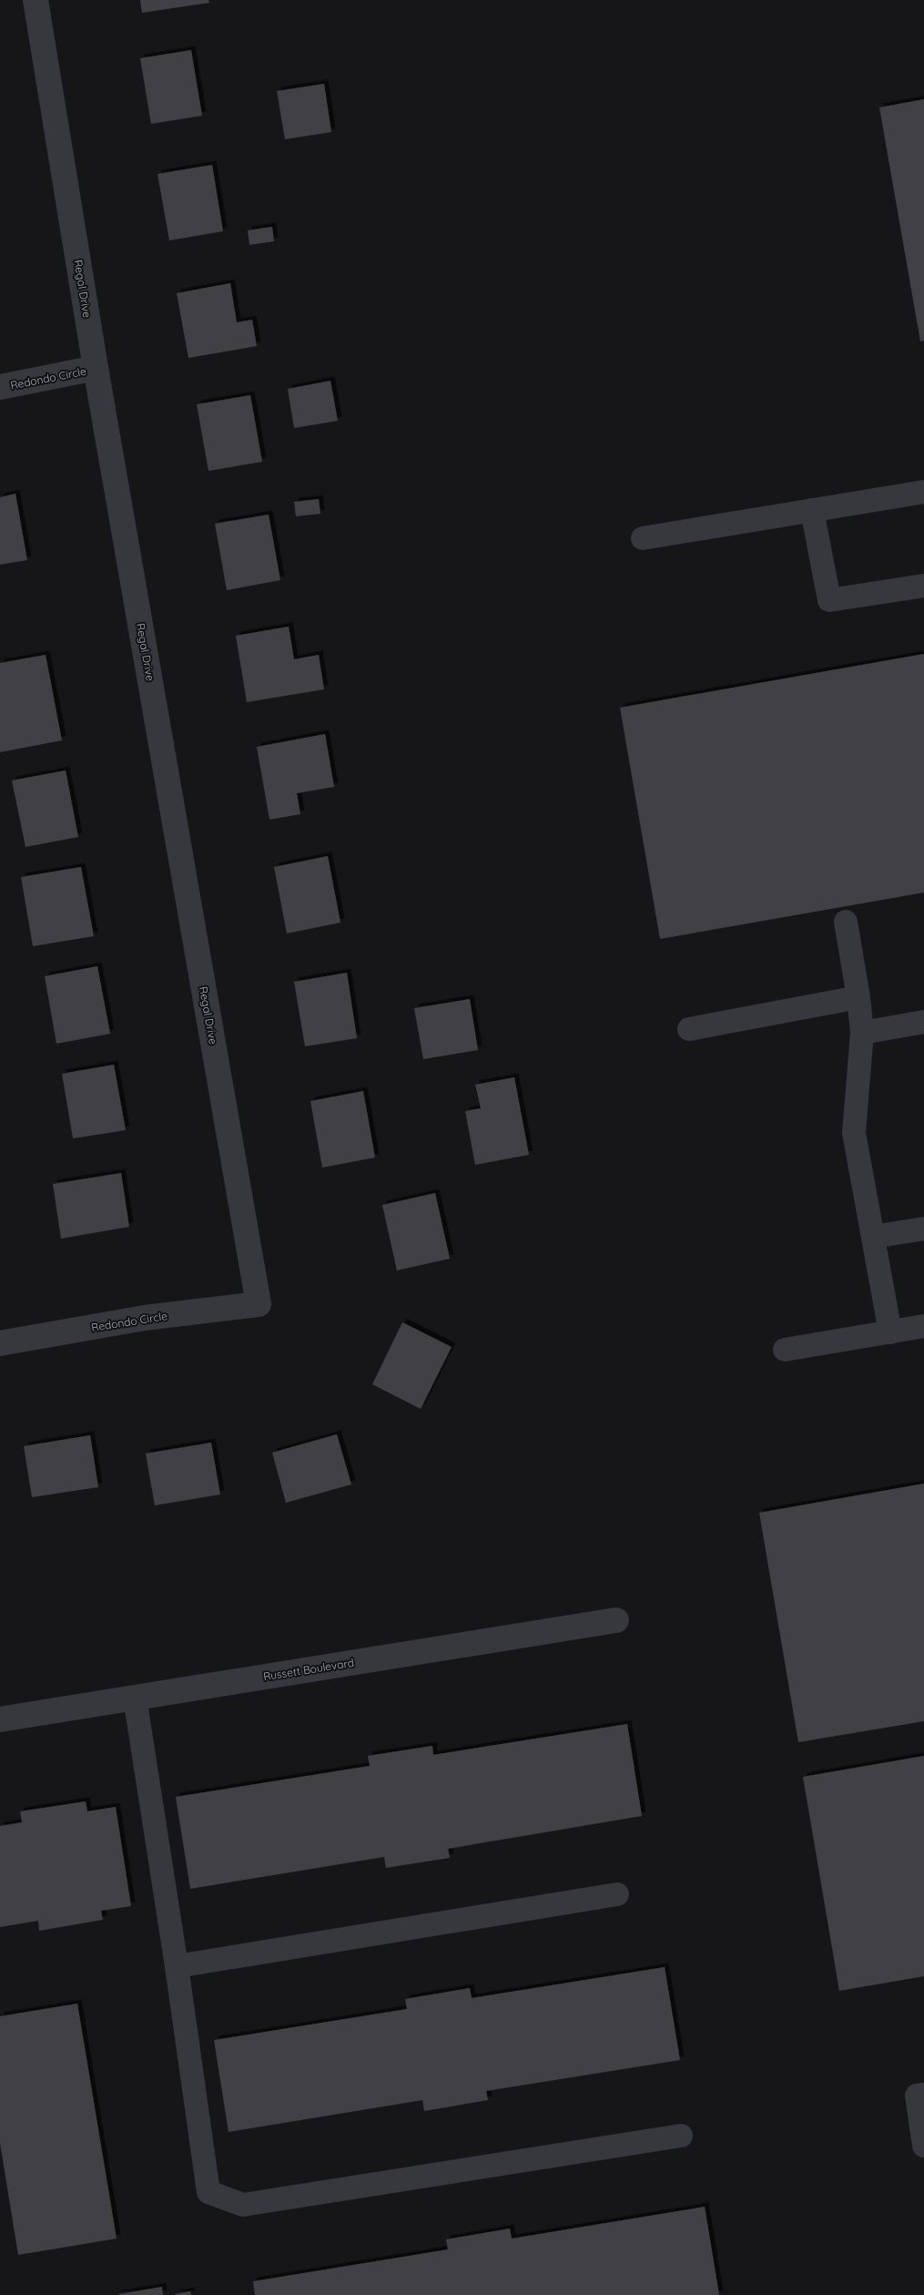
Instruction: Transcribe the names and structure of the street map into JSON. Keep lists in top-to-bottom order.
{
  "streets": {
    "street": ["Regal Drive", "Redondo Circle", "Russett Boulevard"]
  },
  "crossings": [
    ["Regal Drive", "Redondo Circle"]
  ]
}
